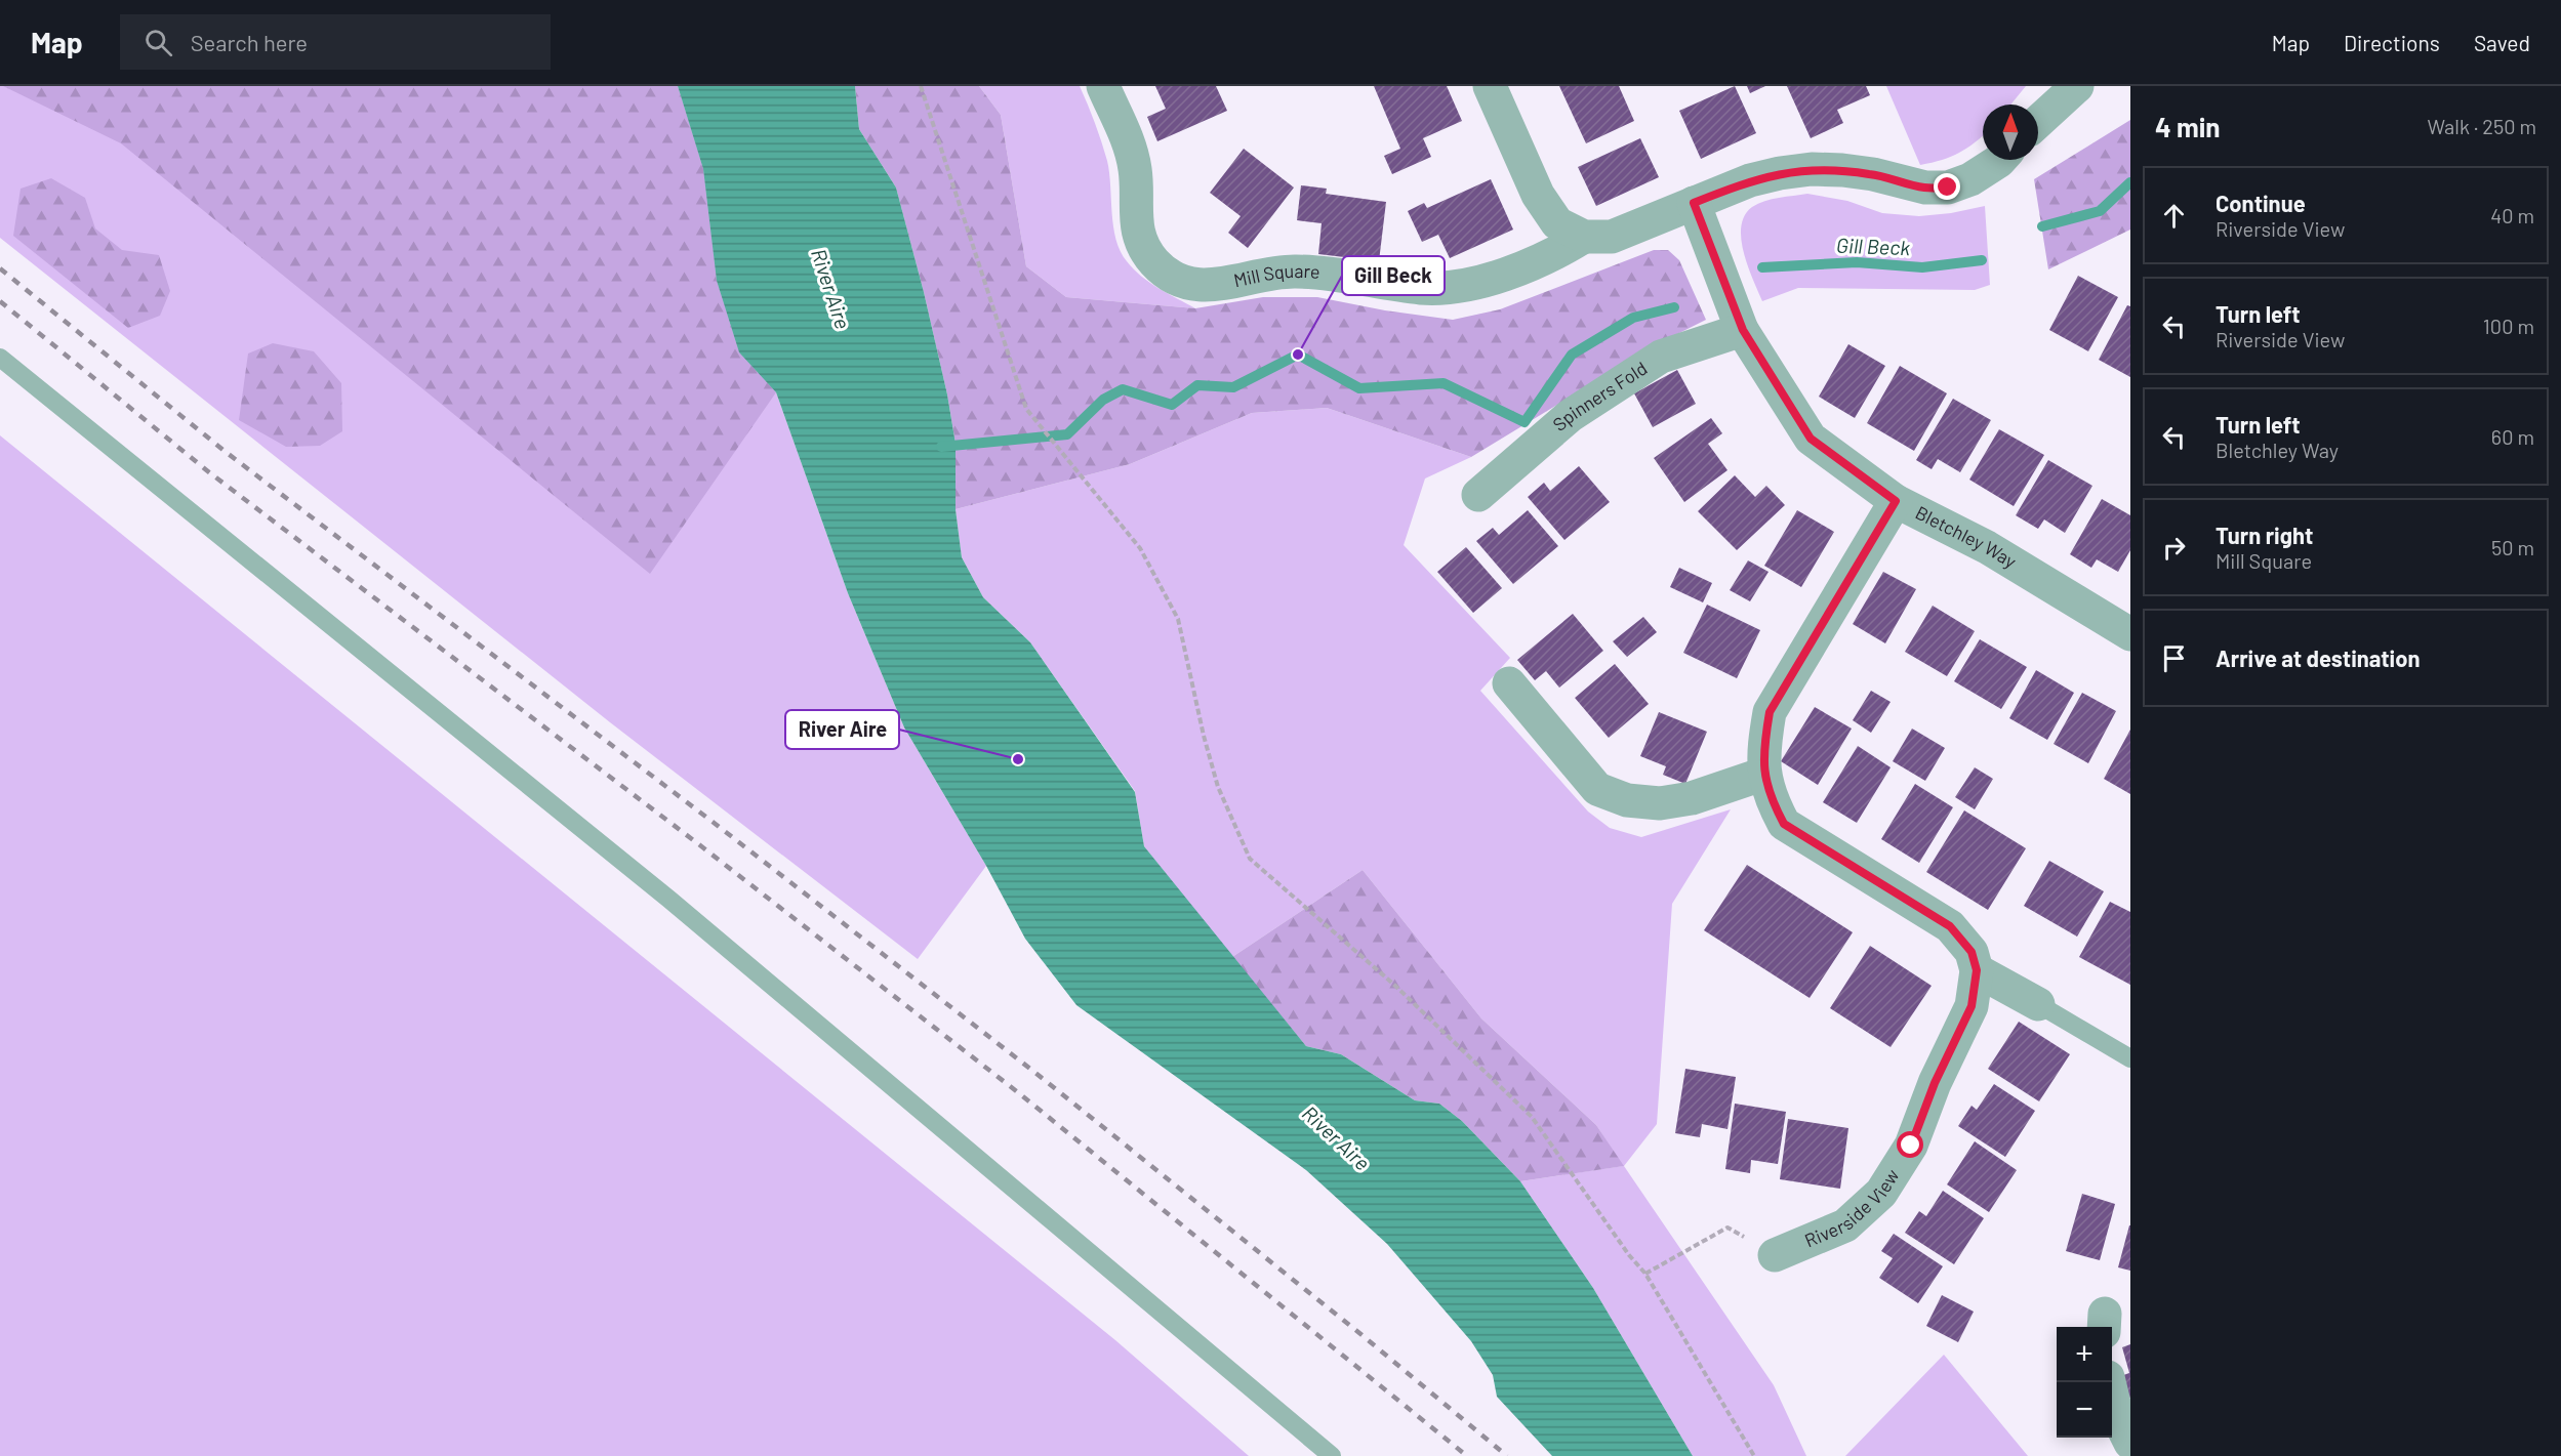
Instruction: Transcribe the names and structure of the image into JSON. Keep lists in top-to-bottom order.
{
  "streets": {
    "street": [
      "Mill Square",
      "Spinners Fold",
      "Bletchley Way",
      "Riverside View"
    ]
  },
  "crossings": [
    ["Mill Square", "Bletchley Way"],
    ["Spinners Fold", "Bletchley Way"]
  ],
  "water": ["Gill Beck", "River Aire"],
  "places": ["Gill Beck", "River Aire"],
  "north": "top",
  "page": {
    "header": "Map",
    "search": "Search here",
    "nav": ["Map", "Directions", "Saved"],
    "heading": ["4 min", "Walk · 250 m"],
    "list": [
      ["Continue", "Riverside View", "40 m"],
      ["Turn left", "Riverside View", "100 m"],
      ["Turn left", "Bletchley Way", "60 m"],
      ["Turn right", "Mill Square", "50 m"],
      "Arrive at destination"
    ],
    "map_buttons": ["+", "−"]
  }
}
